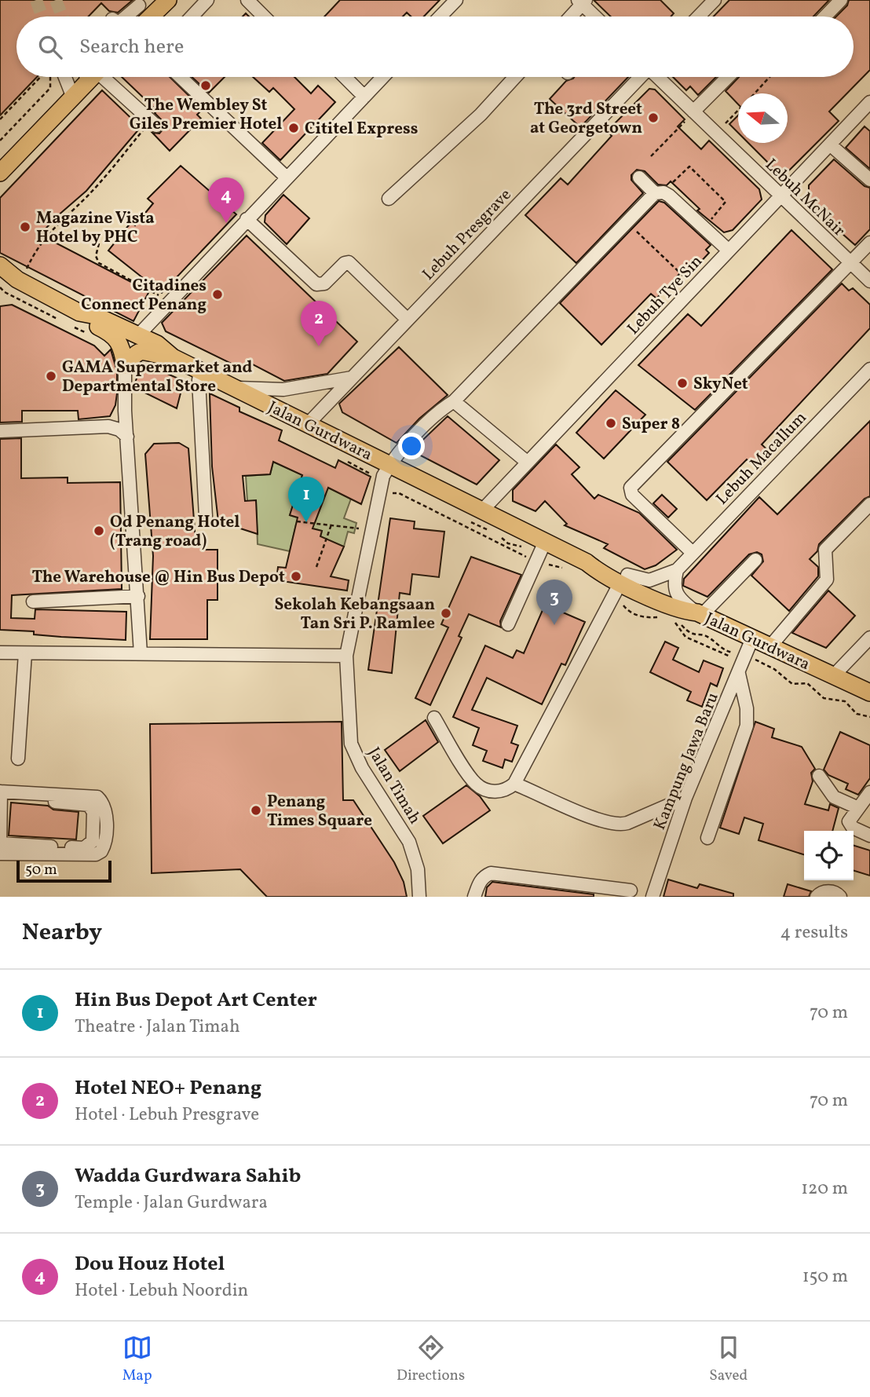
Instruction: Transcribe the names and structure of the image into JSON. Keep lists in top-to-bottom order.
{
  "streets": {
    "main road": ["Jalan Gurdwara"],
    "street": [
      "Lebuh McNair",
      "Lebuh Presgrave",
      "Lebuh Tye Sin",
      "Lebuh Macallum",
      "Kampung Jawa Baru",
      "Jalan Timah"
    ]
  },
  "crossings": [
    ["Lebuh McNair", "Lebuh Tye Sin"],
    ["Lebuh Presgrave", "Jalan Gurdwara"],
    ["Lebuh Tye Sin", "Jalan Gurdwara"],
    ["Jalan Gurdwara", "Lebuh Macallum"],
    ["Jalan Gurdwara", "Kampung Jawa Baru"],
    ["Jalan Gurdwara", "Jalan Timah"]
  ],
  "places": [
    "The Wembley St Giles Premier Hotel",
    "The 3rd Street at Georgetown",
    "Cititel Express",
    "Magazine Vista Hotel by PHC",
    "Citadines Connect Penang",
    "GAMA Supermarket and Departmental Store",
    "SkyNet",
    "Super 8",
    "Od Penang Hotel (Trang road)",
    "The Warehouse @ Hin Bus Depot",
    "Sekolah Kebangsaan Tan Sri P. Ramlee",
    "Penang Times Square"
  ],
  "scale_bar": "50 m",
  "north": "left",
  "page": {
    "search": "Search here",
    "pins": [
      "4",
      "2",
      "1",
      "3"
    ],
    "scale": "50 m",
    "heading": ["Nearby", "4 results"],
    "list": [
      {
        "mark": "1",
        "name": "Hin Bus Depot Art Center",
        "note": "Theatre · Jalan Timah",
        "value": "70 m"
      },
      {
        "mark": "2",
        "name": "Hotel NEO+ Penang",
        "note": "Hotel · Lebuh Presgrave",
        "value": "70 m"
      },
      {
        "mark": "3",
        "name": "Wadda Gurdwara Sahib",
        "note": "Temple · Jalan Gurdwara",
        "value": "120 m"
      },
      {
        "mark": "4",
        "name": "Dou Houz Hotel",
        "note": "Hotel · Lebuh Noordin",
        "value": "150 m"
      }
    ],
    "nav": ["Map", "Directions", "Saved"]
  }
}
